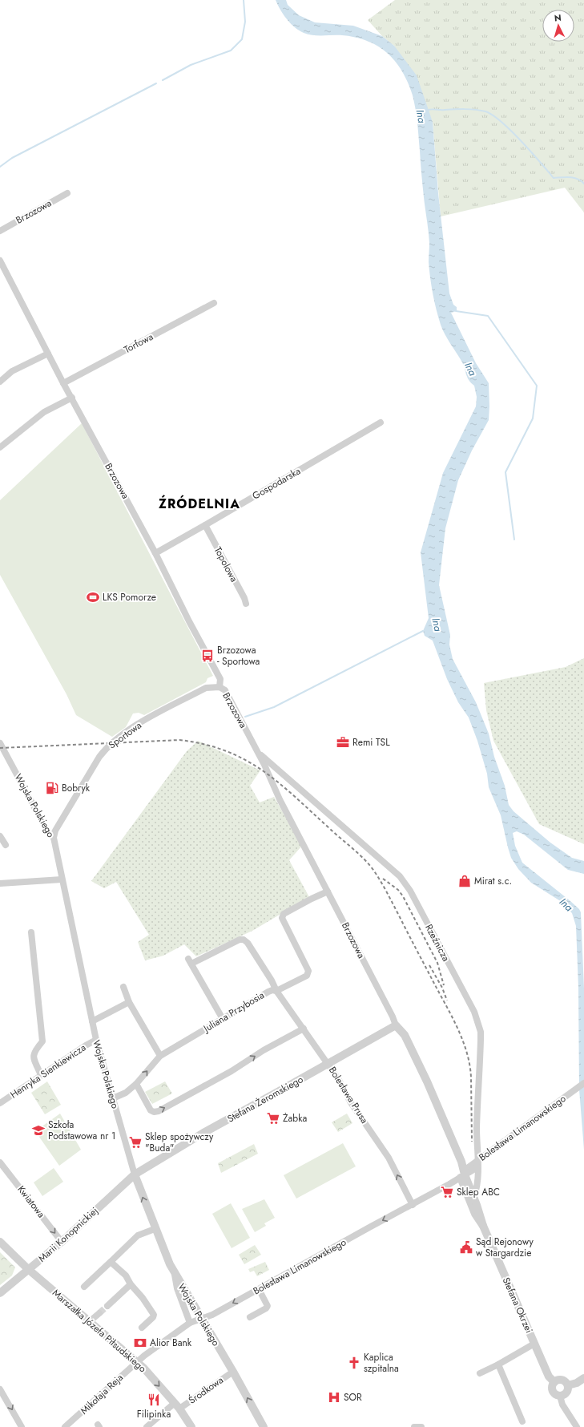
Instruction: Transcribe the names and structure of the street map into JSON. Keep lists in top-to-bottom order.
{
  "streets": {
    "street": [
      "Brzozowa",
      "Torfowa",
      "Gospodarska",
      "Topolowa",
      "Sportowa",
      "Wojska Polskiego",
      "Rzeźnicza",
      "Juliana Przybosia",
      "Henryka Sienkiewicza",
      "Bolesława Prusa",
      "Stefana Żeromskiego",
      "Bolesława Limanowskiego",
      "Kwiatowa",
      "Marii Konopnickiej",
      "Stefana Okrzei",
      "Marszałka Józefa Piłsudskiego",
      "Środkowa",
      "Mikołaja Reja"
    ]
  },
  "crossings": [
    ["Brzozowa", "Torfowa"],
    ["Brzozowa", "Gospodarska"],
    ["Brzozowa", "Sportowa"],
    ["Brzozowa", "Rzeźnicza"],
    ["Brzozowa", "Juliana Przybosia"],
    ["Brzozowa", "Stefana Żeromskiego"],
    ["Brzozowa", "Bolesława Limanowskiego"],
    ["Brzozowa", "Stefana Okrzei"],
    ["Gospodarska", "Topolowa"],
    ["Sportowa", "Wojska Polskiego"],
    ["Wojska Polskiego", "Juliana Przybosia"],
    ["Wojska Polskiego", "Henryka Sienkiewicza"],
    ["Wojska Polskiego", "Stefana Żeromskiego"],
    ["Wojska Polskiego", "Bolesława Limanowskiego"],
    ["Wojska Polskiego", "Marii Konopnickiej"],
    ["Wojska Polskiego", "Środkowa"],
    ["Rzeźnicza", "Bolesława Limanowskiego"],
    ["Rzeźnicza", "Stefana Okrzei"],
    ["Juliana Przybosia", "Bolesława Prusa"],
    ["Bolesława Prusa", "Stefana Żeromskiego"],
    ["Bolesława Prusa", "Bolesława Limanowskiego"],
    ["Stefana Żeromskiego", "Marii Konopnickiej"],
    ["Bolesława Limanowskiego", "Stefana Okrzei"],
    ["Bolesława Limanowskiego", "Marszałka Józefa Piłsudskiego"],
    ["Bolesława Limanowskiego", "Mikołaja Reja"],
    ["Kwiatowa", "Marii Konopnickiej"],
    ["Marii Konopnickiej", "Marszałka Józefa Piłsudskiego"],
    ["Marszałka Józefa Piłsudskiego", "Środkowa"],
    ["Marszałka Józefa Piłsudskiego", "Mikołaja Reja"]
  ],
  "one_way": ["Bolesława Prusa", "Bolesława Limanowskiego", "Kwiatowa"],
  "districts": ["ŹRÓDELNIA"],
  "water": ["Ina"],
  "places": {
    "sports": ["LKS Pomorze"],
    "bus stop": ["Brzozowa - Sportowa"],
    "office": ["Remi TSL"],
    "fuel station": ["Bobryk"],
    "shop": ["Mirat s.c."],
    "supermarket": ["Żabka", "Sklep spożywczy \"Buda\"", "Sklep ABC"],
    "school or university": ["Szkoła Podstawowa nr 1"],
    "public building": ["Sąd Rejonowy w Stargardzie"],
    "bank": ["Alior Bank"],
    "church": ["Kaplica szpitalna"],
    "hospital": ["SOR"],
    "restaurant": ["Filipinka"]
  },
  "north": "top"
}
